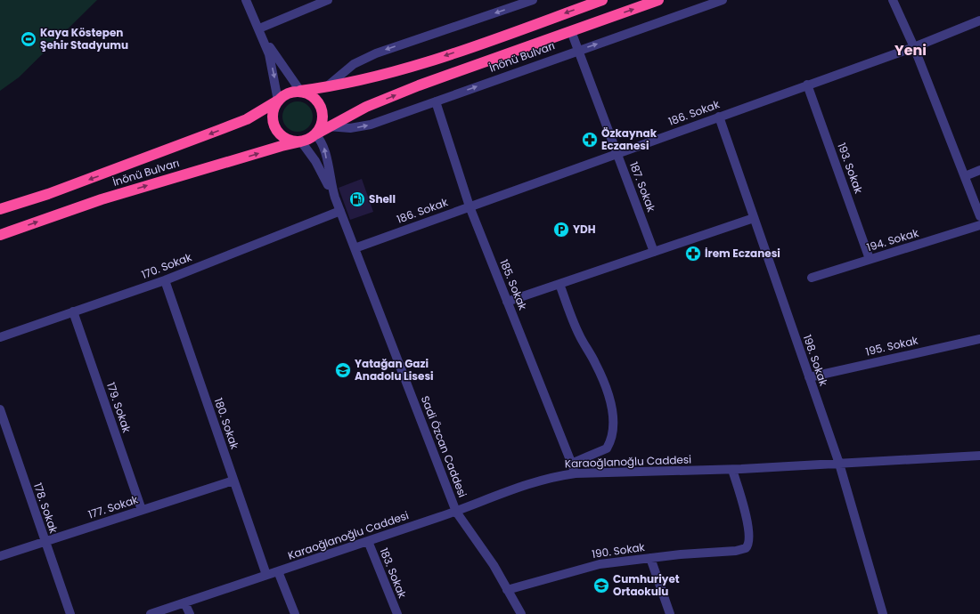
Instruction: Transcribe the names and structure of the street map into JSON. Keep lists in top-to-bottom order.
{
  "streets": {
    "highway": ["İnönü Bulvarı"],
    "street": [
      "186. Sokak",
      "193. Sokak",
      "187. Sokak",
      "194. Sokak",
      "170. Sokak",
      "185. Sokak",
      "195. Sokak",
      "198. Sokak",
      "179. Sokak",
      "180. Sokak",
      "Sadi Özcan Caddesi",
      "Karaoğlanoğlu Caddesi",
      "177. Sokak",
      "178. Sokak",
      "190. Sokak",
      "183. Sokak"
    ]
  },
  "crossings": [
    ["İnönü Bulvarı", "187. Sokak"],
    ["İnönü Bulvarı", "185. Sokak"],
    ["İnönü Bulvarı", "Sadi Özcan Caddesi"],
    ["186. Sokak", "193. Sokak"],
    ["186. Sokak", "187. Sokak"],
    ["186. Sokak", "185. Sokak"],
    ["186. Sokak", "198. Sokak"],
    ["186. Sokak", "Sadi Özcan Caddesi"],
    ["193. Sokak", "194. Sokak"],
    ["170. Sokak", "179. Sokak"],
    ["170. Sokak", "180. Sokak"],
    ["170. Sokak", "Sadi Özcan Caddesi"],
    ["185. Sokak", "Karaoğlanoğlu Caddesi"],
    ["195. Sokak", "198. Sokak"],
    ["198. Sokak", "Karaoğlanoğlu Caddesi"],
    ["179. Sokak", "177. Sokak"],
    ["180. Sokak", "Karaoğlanoğlu Caddesi"],
    ["180. Sokak", "177. Sokak"],
    ["Sadi Özcan Caddesi", "Karaoğlanoğlu Caddesi"],
    ["Sadi Özcan Caddesi", "190. Sokak"],
    ["Karaoğlanoğlu Caddesi", "190. Sokak"],
    ["Karaoğlanoğlu Caddesi", "183. Sokak"],
    ["177. Sokak", "178. Sokak"]
  ],
  "districts": ["Yeni"],
  "places": {
    "sports": ["Kaya Köstepen Şehir Stadyumu"],
    "pharmacy": ["Özkaynak Eczanesi", "İrem Eczanesi"],
    "fuel station": ["Shell"],
    "parking": ["YDH"],
    "school or university": ["Yatağan Gazi Anadolu Lisesi", "Cumhuriyet Ortaokulu"]
  }
}
